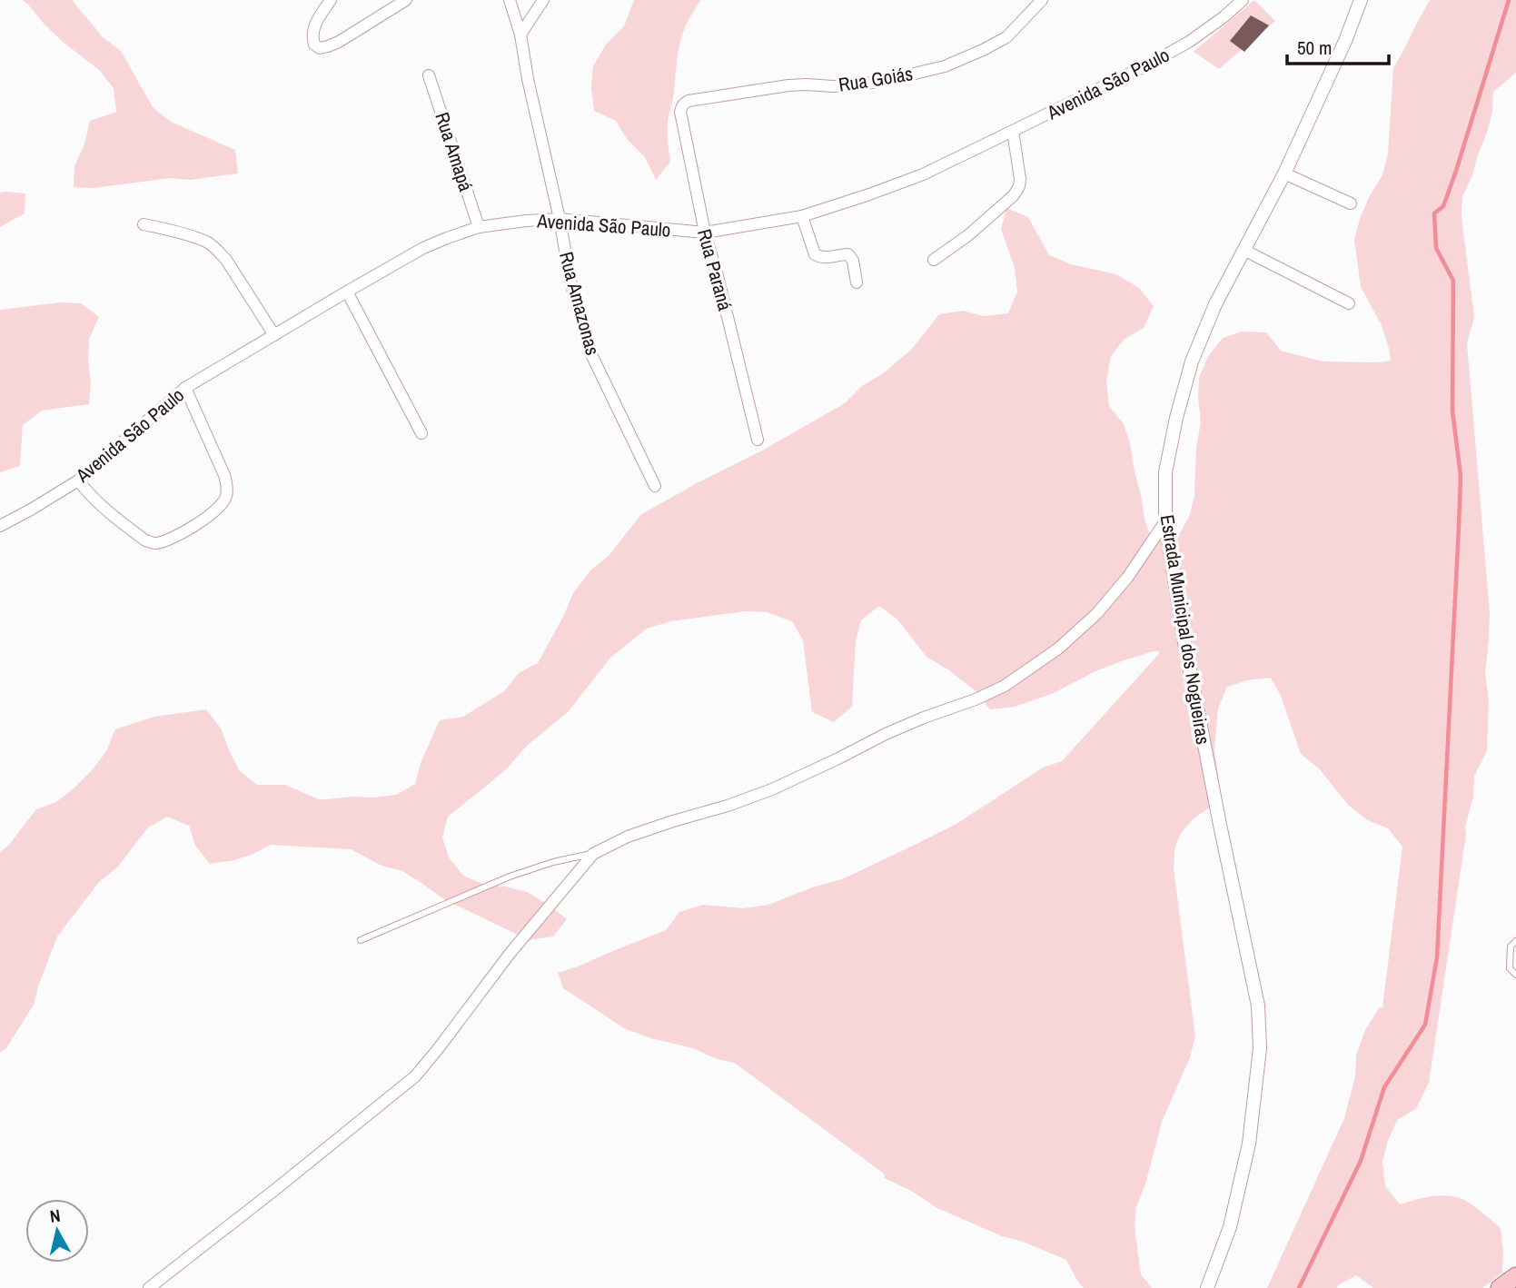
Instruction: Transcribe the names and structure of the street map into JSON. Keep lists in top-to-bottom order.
{
  "streets": {
    "street": [
      "Rua Goiás",
      "Avenida São Paulo",
      "Rua Amapá",
      "Rua Paraná",
      "Rua Amazonas",
      "Estrada Municipal dos Nogueiras"
    ]
  },
  "crossings": [
    ["Rua Goiás", "Rua Paraná"],
    ["Avenida São Paulo", "Rua Amapá"],
    ["Avenida São Paulo", "Rua Paraná"],
    ["Avenida São Paulo", "Rua Amazonas"]
  ],
  "scale_bar": "50 m",
  "north": "top"
}
